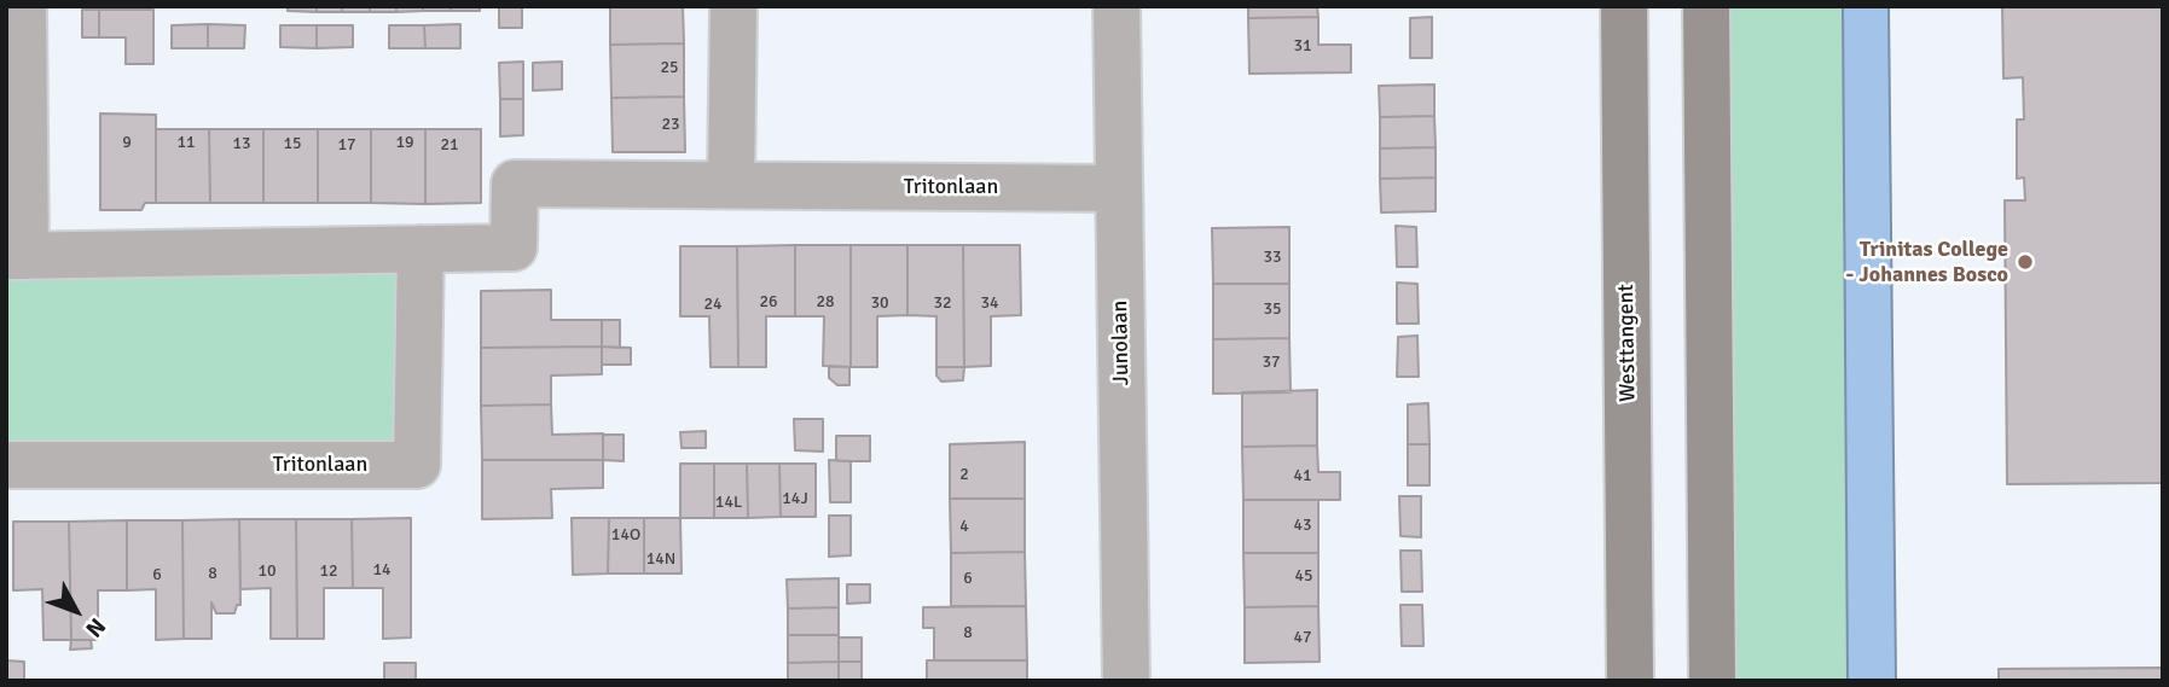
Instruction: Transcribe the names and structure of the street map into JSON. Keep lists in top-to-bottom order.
{
  "streets": {
    "main road": ["Westtangent"],
    "street": ["Tritonlaan", "Junolaan"]
  },
  "crossings": [
    ["Tritonlaan", "Junolaan"]
  ],
  "places": ["Trinitas College - Johannes Bosco"],
  "house_numbers": [
    "31",
    "25",
    "23",
    "9",
    "11",
    "19",
    "13",
    "15",
    "17",
    "21",
    "33",
    "26",
    "28",
    "30",
    "32",
    "34",
    "24",
    "35",
    "37",
    "2",
    "41",
    "14J",
    "14L",
    "43",
    "4",
    "14O",
    "14N",
    "14",
    "10",
    "12",
    "8",
    "6",
    "45",
    "6",
    "8",
    "47"
  ],
  "north": "bottom right"
}
